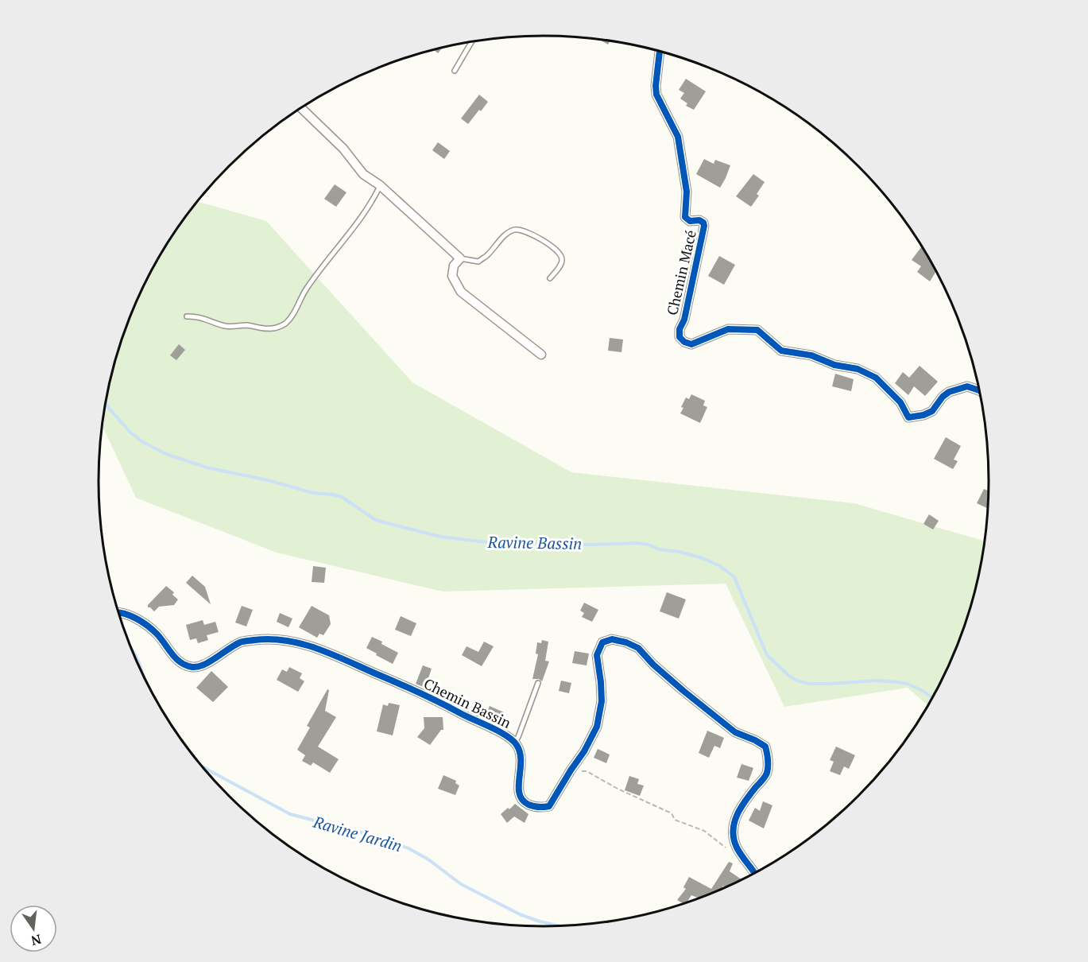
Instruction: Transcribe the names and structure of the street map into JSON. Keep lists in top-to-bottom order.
{
  "streets": {
    "street": ["Chemin Macé", "Chemin Bassin"]
  },
  "water": ["Ravine Bassin", "Ravine Jardin"],
  "north": "bottom"
}
